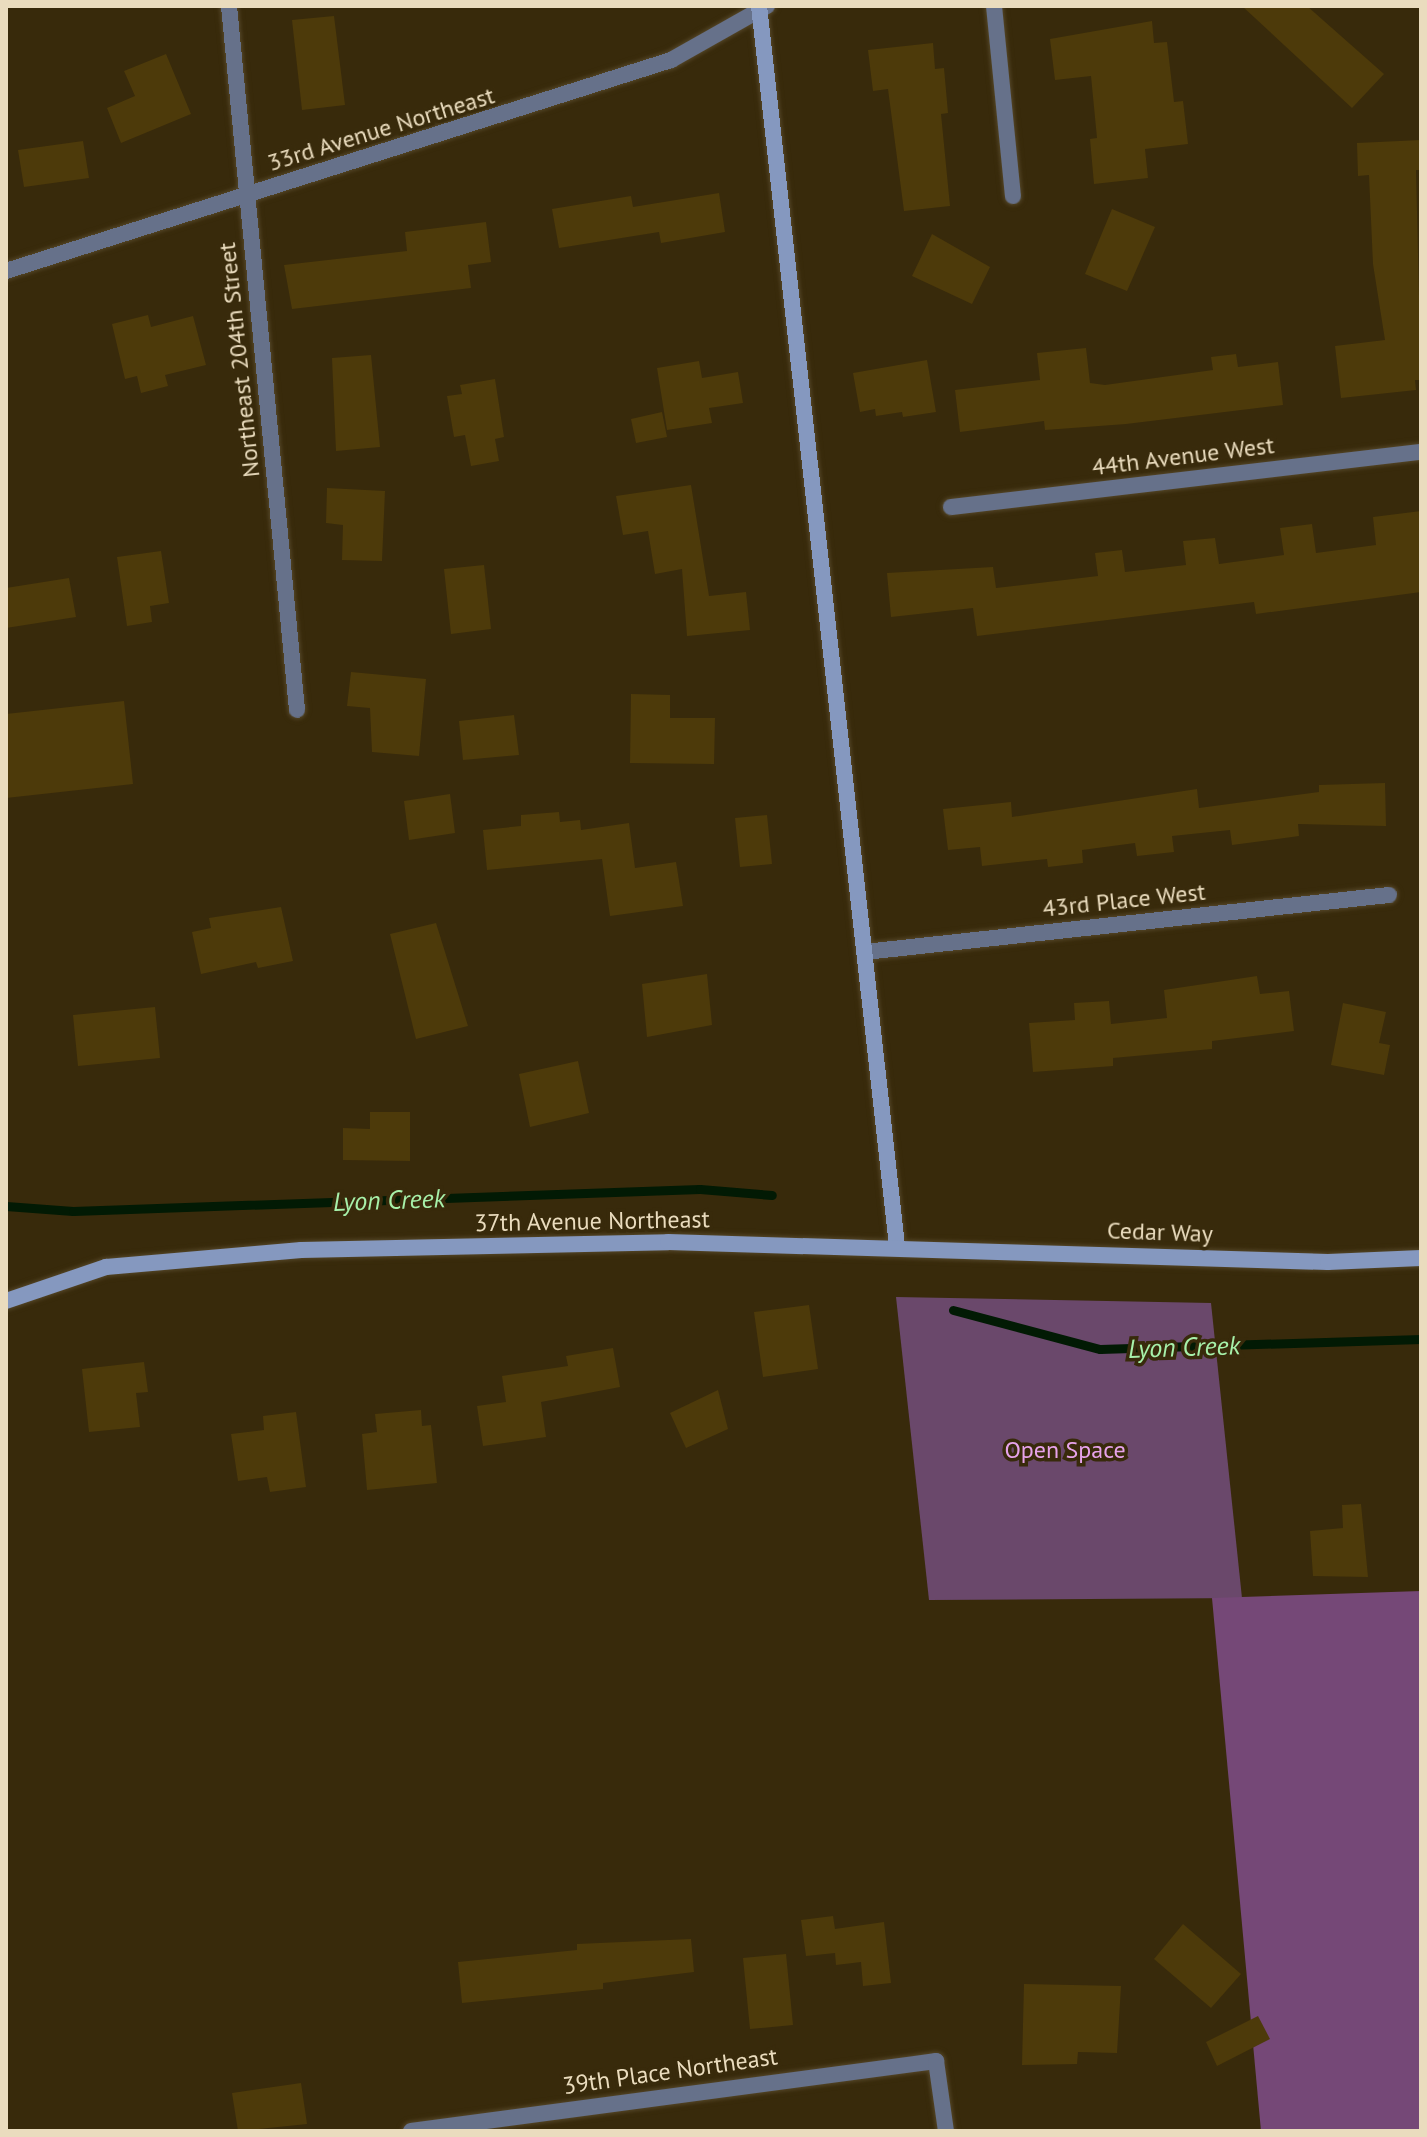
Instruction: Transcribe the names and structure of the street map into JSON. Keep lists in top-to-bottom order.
{
  "streets": {
    "main road": ["37th Avenue Northeast", "Cedar Way"],
    "street": [
      "33rd Avenue Northeast",
      "Northeast 204th Street",
      "44th Avenue West",
      "43rd Place West",
      "39th Place Northeast"
    ]
  },
  "crossings": [
    ["33rd Avenue Northeast", "Northeast 204th Street"],
    ["37th Avenue Northeast", "Cedar Way"]
  ],
  "water": ["Lyon Creek"],
  "parks": ["Open Space"]
}
